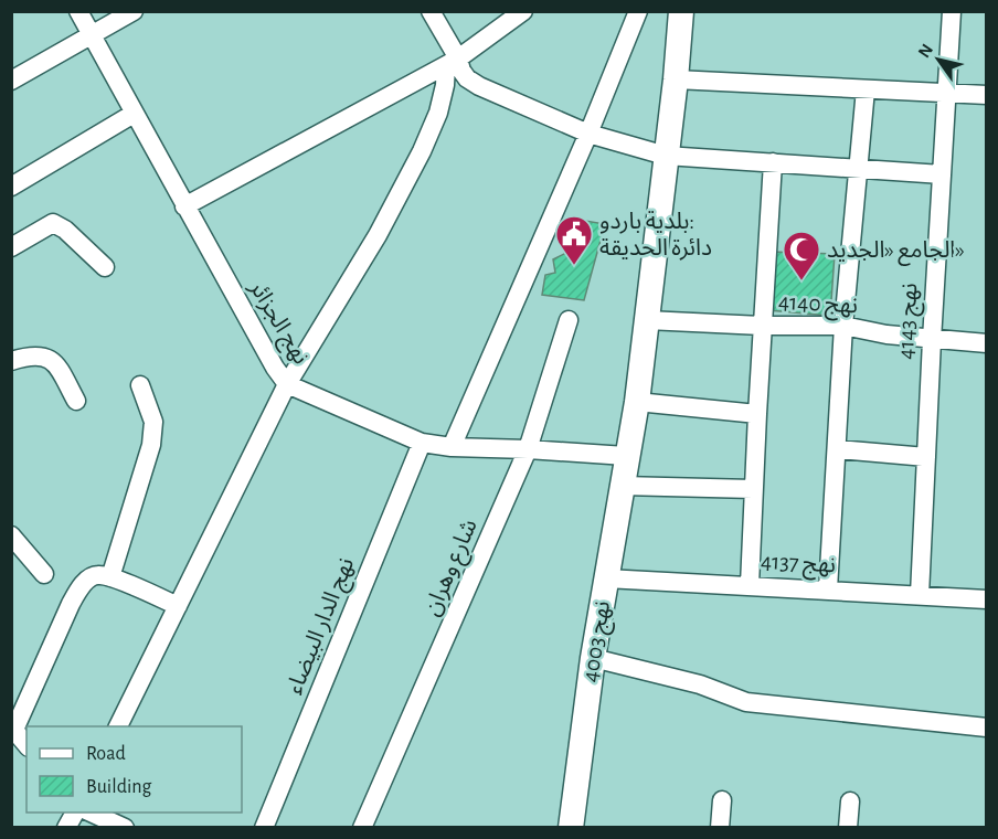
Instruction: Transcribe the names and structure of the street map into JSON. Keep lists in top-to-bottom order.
{
  "streets": {
    "street": [
      "نهج 4140",
      "نهج 4143",
      "نهج الجزائر",
      "نهج 4137",
      "شارع وهران",
      "نهج الدار البيضاء",
      "نهج 4003"
    ]
  },
  "crossings": [
    ["نهج 4140", "نهج 4143"],
    ["نهج 4140", "نهج 4003"],
    ["نهج 4143", "نهج 4137"],
    ["نهج الجزائر", "شارع وهران"],
    ["نهج الجزائر", "نهج الدار البيضاء"],
    ["نهج الجزائر", "نهج 4003"],
    ["نهج 4137", "نهج 4003"]
  ],
  "places": {
    "public building": ["بلدية باردو: دائرة الحديقة"],
    "mosque": ["الجامع «الجديد»"]
  },
  "legend": ["Road", "Building"],
  "north": "top left"
}
